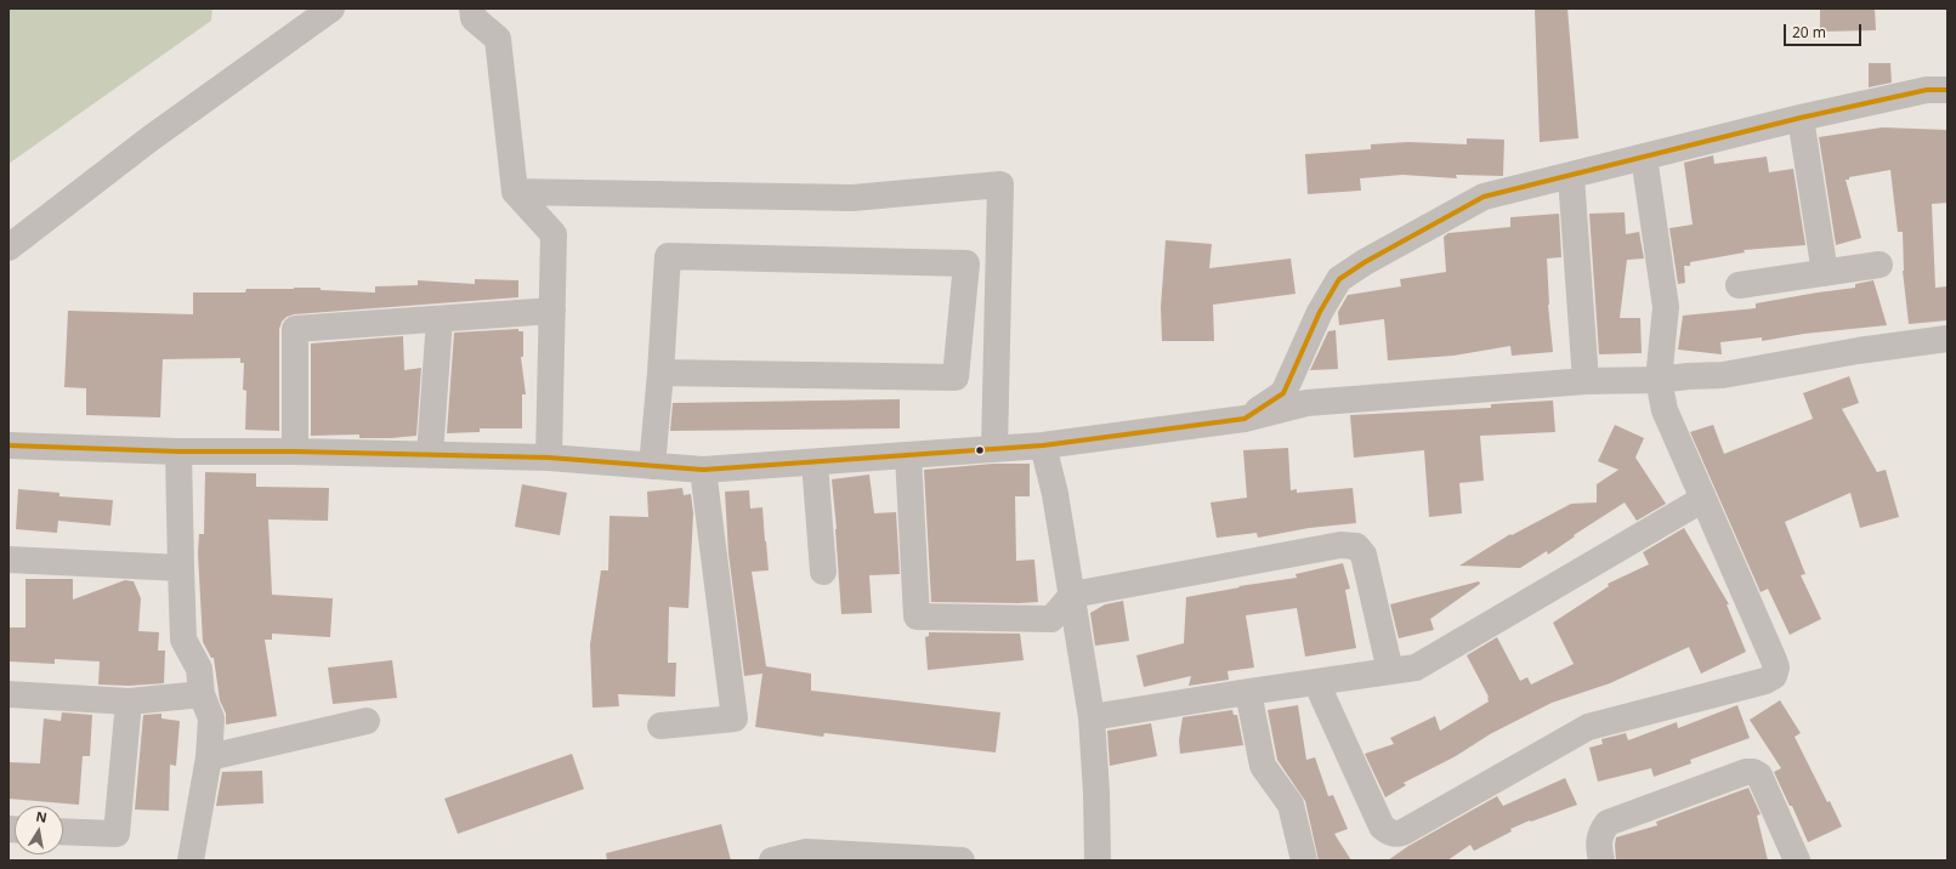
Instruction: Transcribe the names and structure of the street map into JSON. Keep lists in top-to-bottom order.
{
  "scale_bar": "20 m",
  "north": "top"
}
